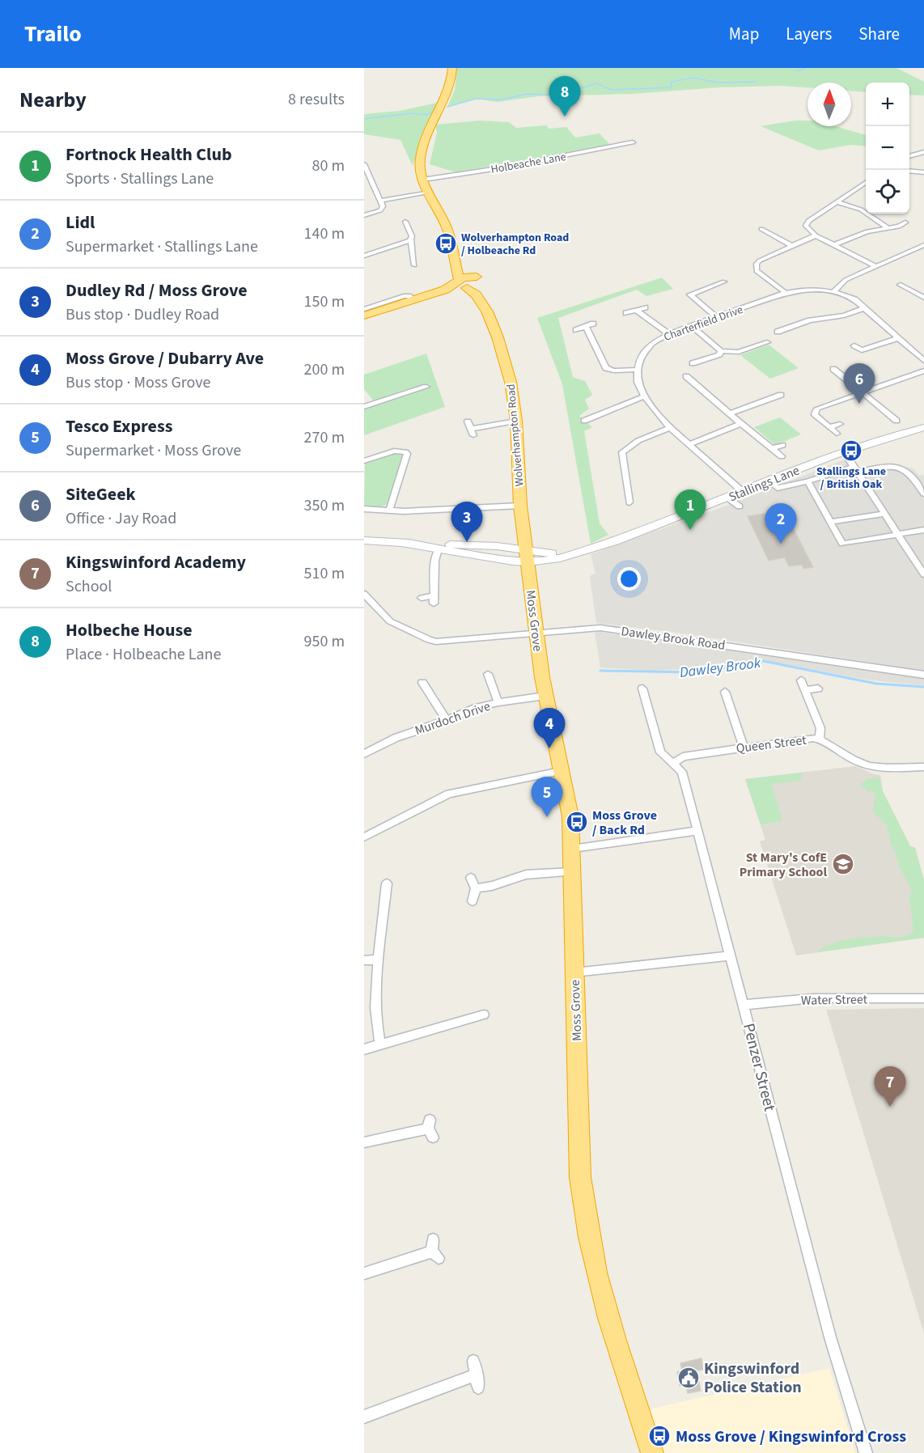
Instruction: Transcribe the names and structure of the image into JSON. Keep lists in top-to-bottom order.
{
  "streets": {
    "highway": ["Wolverhampton Road", "Moss Grove"],
    "main road": ["Stallings Lane"],
    "street": [
      "Holbeache Lane",
      "Charterfield Drive",
      "Dawley Brook Road",
      "Murdoch Drive",
      "Queen Street",
      "Water Street",
      "Penzer Street"
    ]
  },
  "crossings": [
    ["Holbeache Lane", "Wolverhampton Road"],
    ["Wolverhampton Road", "Stallings Lane"],
    ["Wolverhampton Road", "Moss Grove"],
    ["Stallings Lane", "Moss Grove"],
    ["Moss Grove", "Dawley Brook Road"],
    ["Moss Grove", "Murdoch Drive"],
    ["Queen Street", "Penzer Street"],
    ["Water Street", "Penzer Street"]
  ],
  "water": ["Dawley Brook"],
  "places": {
    "bus stop": [
      "Wolverhampton Road / Holbeache Rd",
      "Stallings Lane / British Oak",
      "Moss Grove / Back Rd",
      "Moss Grove / Kingswinford Cross"
    ],
    "school or university": ["St Mary's CofE Primary School"],
    "public building": ["Kingswinford Police Station"]
  },
  "north": "top",
  "page": {
    "header": "Trailo",
    "nav": ["Map", "Layers", "Share"],
    "heading": ["Nearby", "8 results"],
    "pins": [
      "8",
      "6",
      "1",
      "3",
      "2",
      "4",
      "5",
      "7"
    ],
    "map_buttons": ["+", "−"],
    "list": [
      {
        "mark": "1",
        "name": "Fortnock Health Club",
        "note": "Sports · Stallings Lane",
        "value": "80 m"
      },
      {
        "mark": "2",
        "name": "Lidl",
        "note": "Supermarket · Stallings Lane",
        "value": "140 m"
      },
      {
        "mark": "3",
        "name": "Dudley Rd / Moss Grove",
        "note": "Bus stop · Dudley Road",
        "value": "150 m"
      },
      {
        "mark": "4",
        "name": "Moss Grove / Dubarry Ave",
        "note": "Bus stop · Moss Grove",
        "value": "200 m"
      },
      {
        "mark": "5",
        "name": "Tesco Express",
        "note": "Supermarket · Moss Grove",
        "value": "270 m"
      },
      {
        "mark": "6",
        "name": "SiteGeek",
        "note": "Office · Jay Road",
        "value": "350 m"
      },
      {
        "mark": "7",
        "name": "Kingswinford Academy",
        "note": "School",
        "value": "510 m"
      },
      {
        "mark": "8",
        "name": "Holbeche House",
        "note": "Place · Holbeache Lane",
        "value": "950 m"
      }
    ]
  }
}
